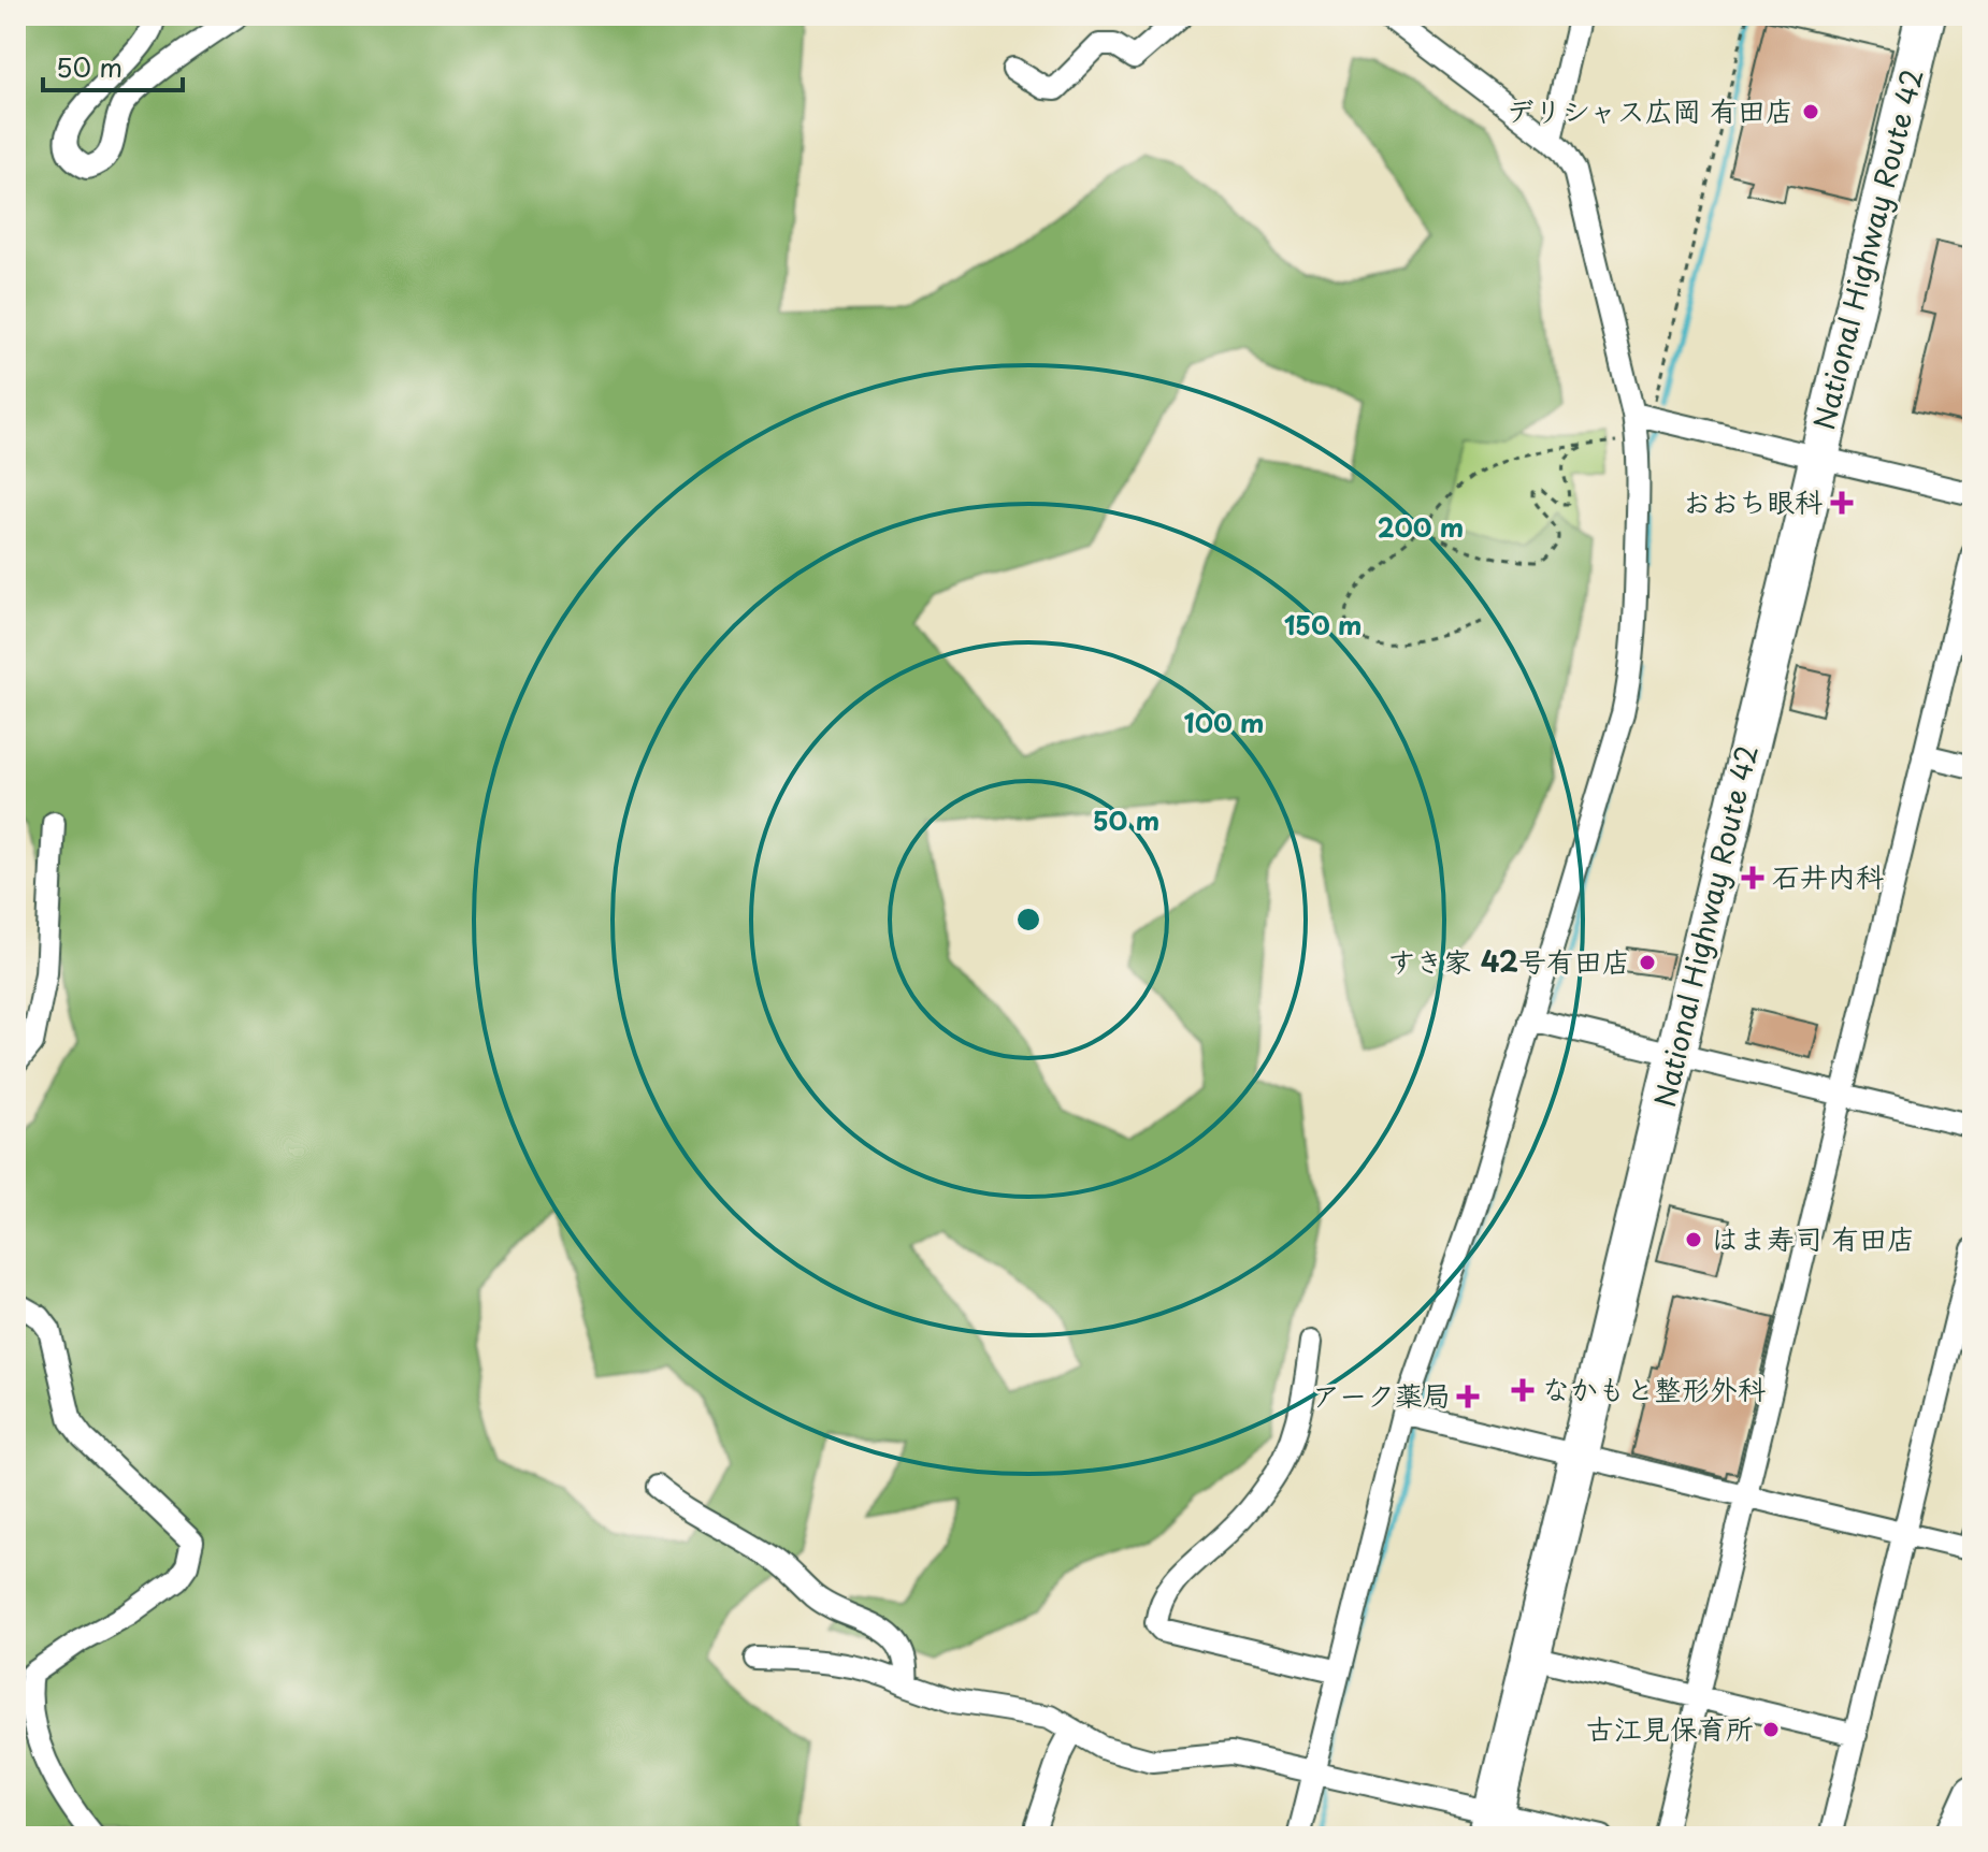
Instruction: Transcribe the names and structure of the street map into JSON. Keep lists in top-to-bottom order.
{
  "streets": {
    "highway": ["National Highway Route 42"]
  },
  "places": {
    "other": [
      "デリシャス広岡 有田店",
      "すき家 42号有田店",
      "はま寿司 有田店",
      "古江見保育所"
    ],
    "health": [
      "おおち眼科",
      "石井内科",
      "なかもと整形外科",
      "アーク薬局"
    ]
  },
  "scale_bar": "50 m",
  "rings": [
    "200 m",
    "150 m",
    "100 m",
    "50 m"
  ]
}
